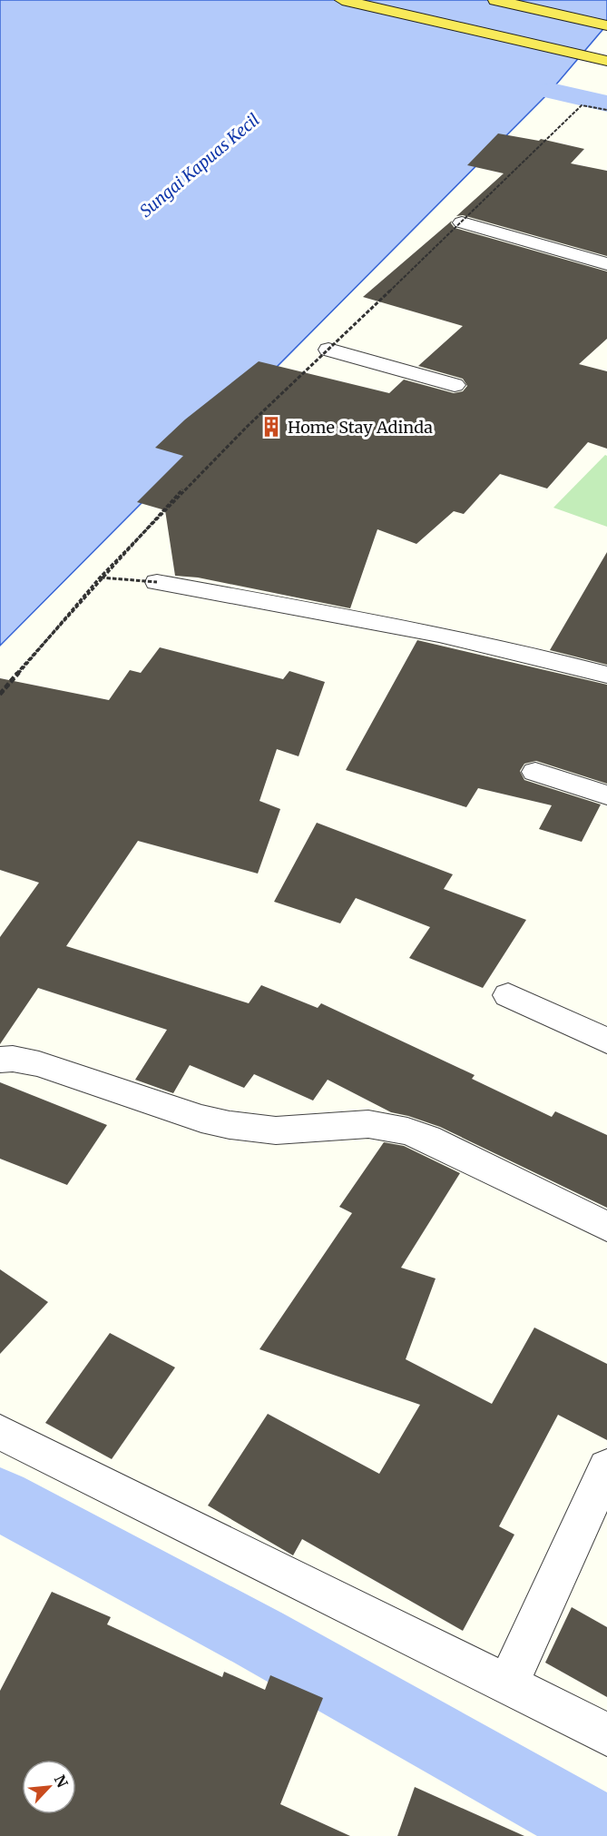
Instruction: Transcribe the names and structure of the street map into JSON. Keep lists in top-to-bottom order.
{
  "water": ["Sungai Kapuas Kecil"],
  "places": {
    "building": ["Home Stay Adinda"]
  },
  "north": "top right"
}
